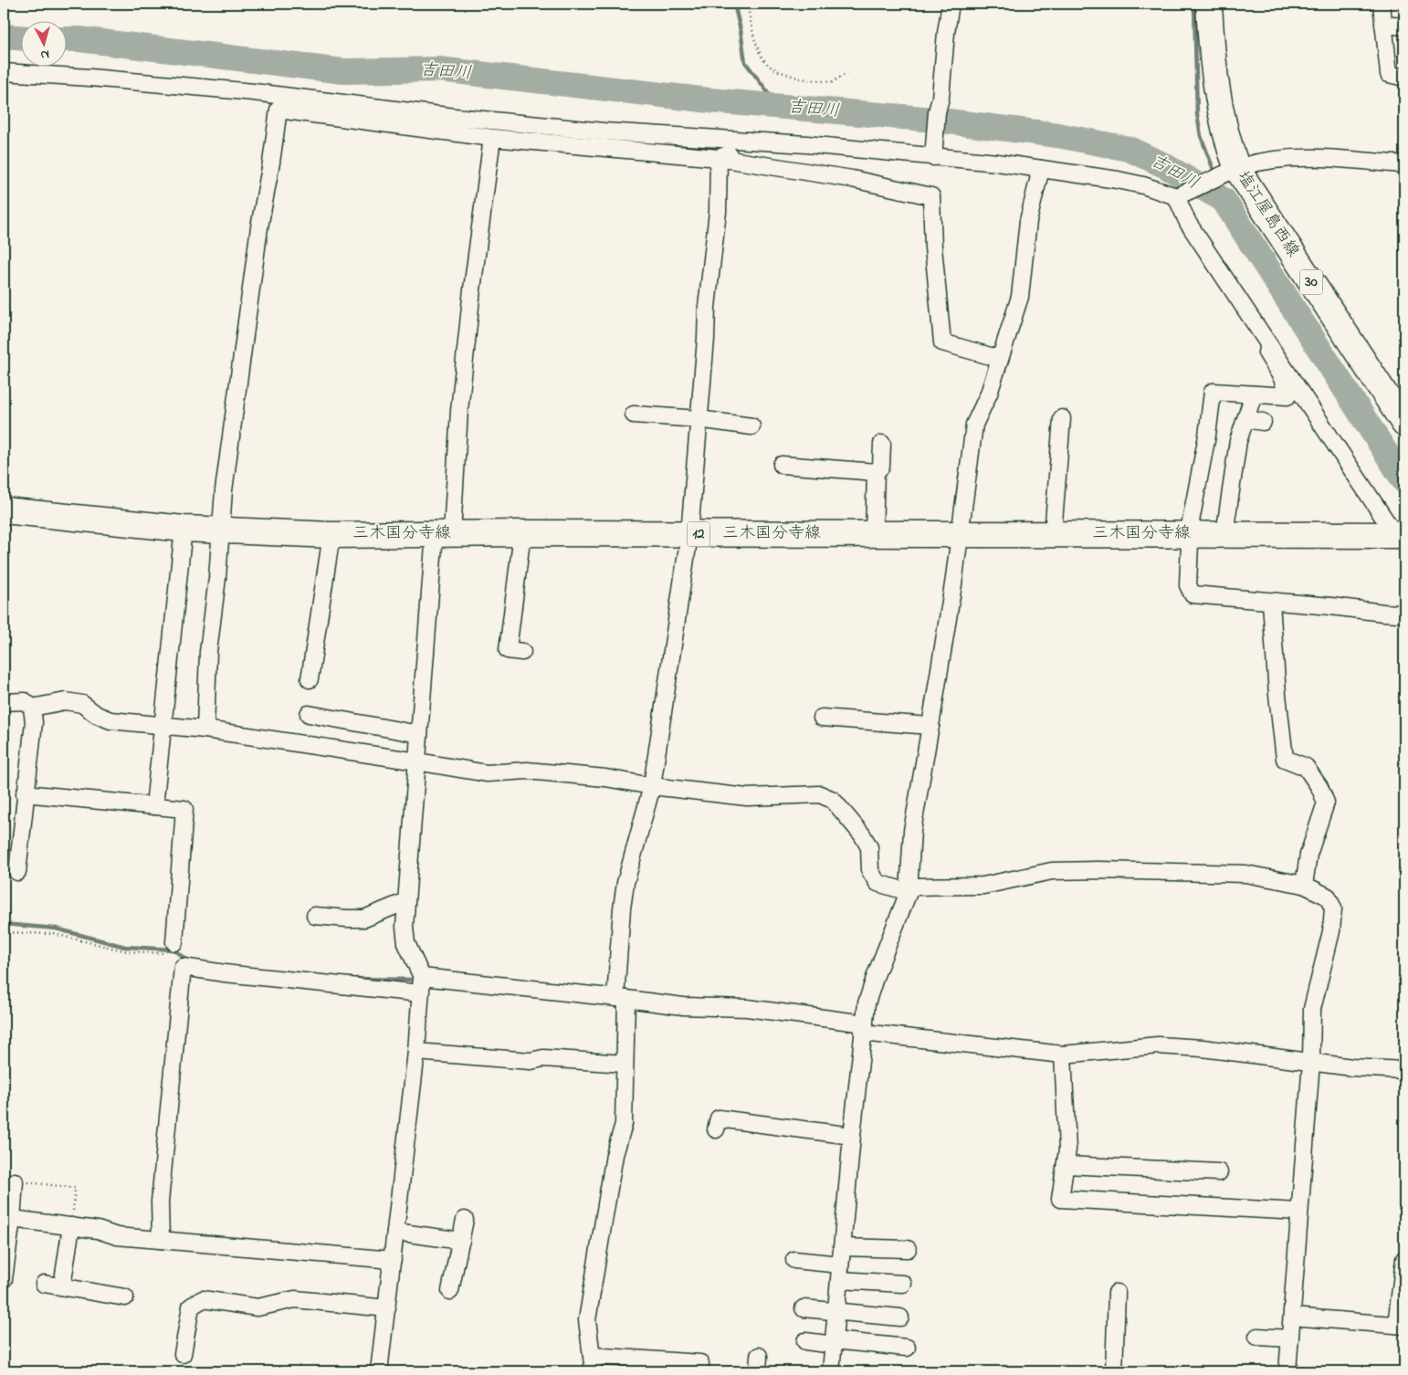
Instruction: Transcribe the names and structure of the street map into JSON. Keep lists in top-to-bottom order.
{
  "streets": {
    "main road": [
      "塩江屋島西線",
      "30",
      "三木国分寺線",
      "12"
    ]
  },
  "water": ["吉田川"],
  "north": "bottom"
}
